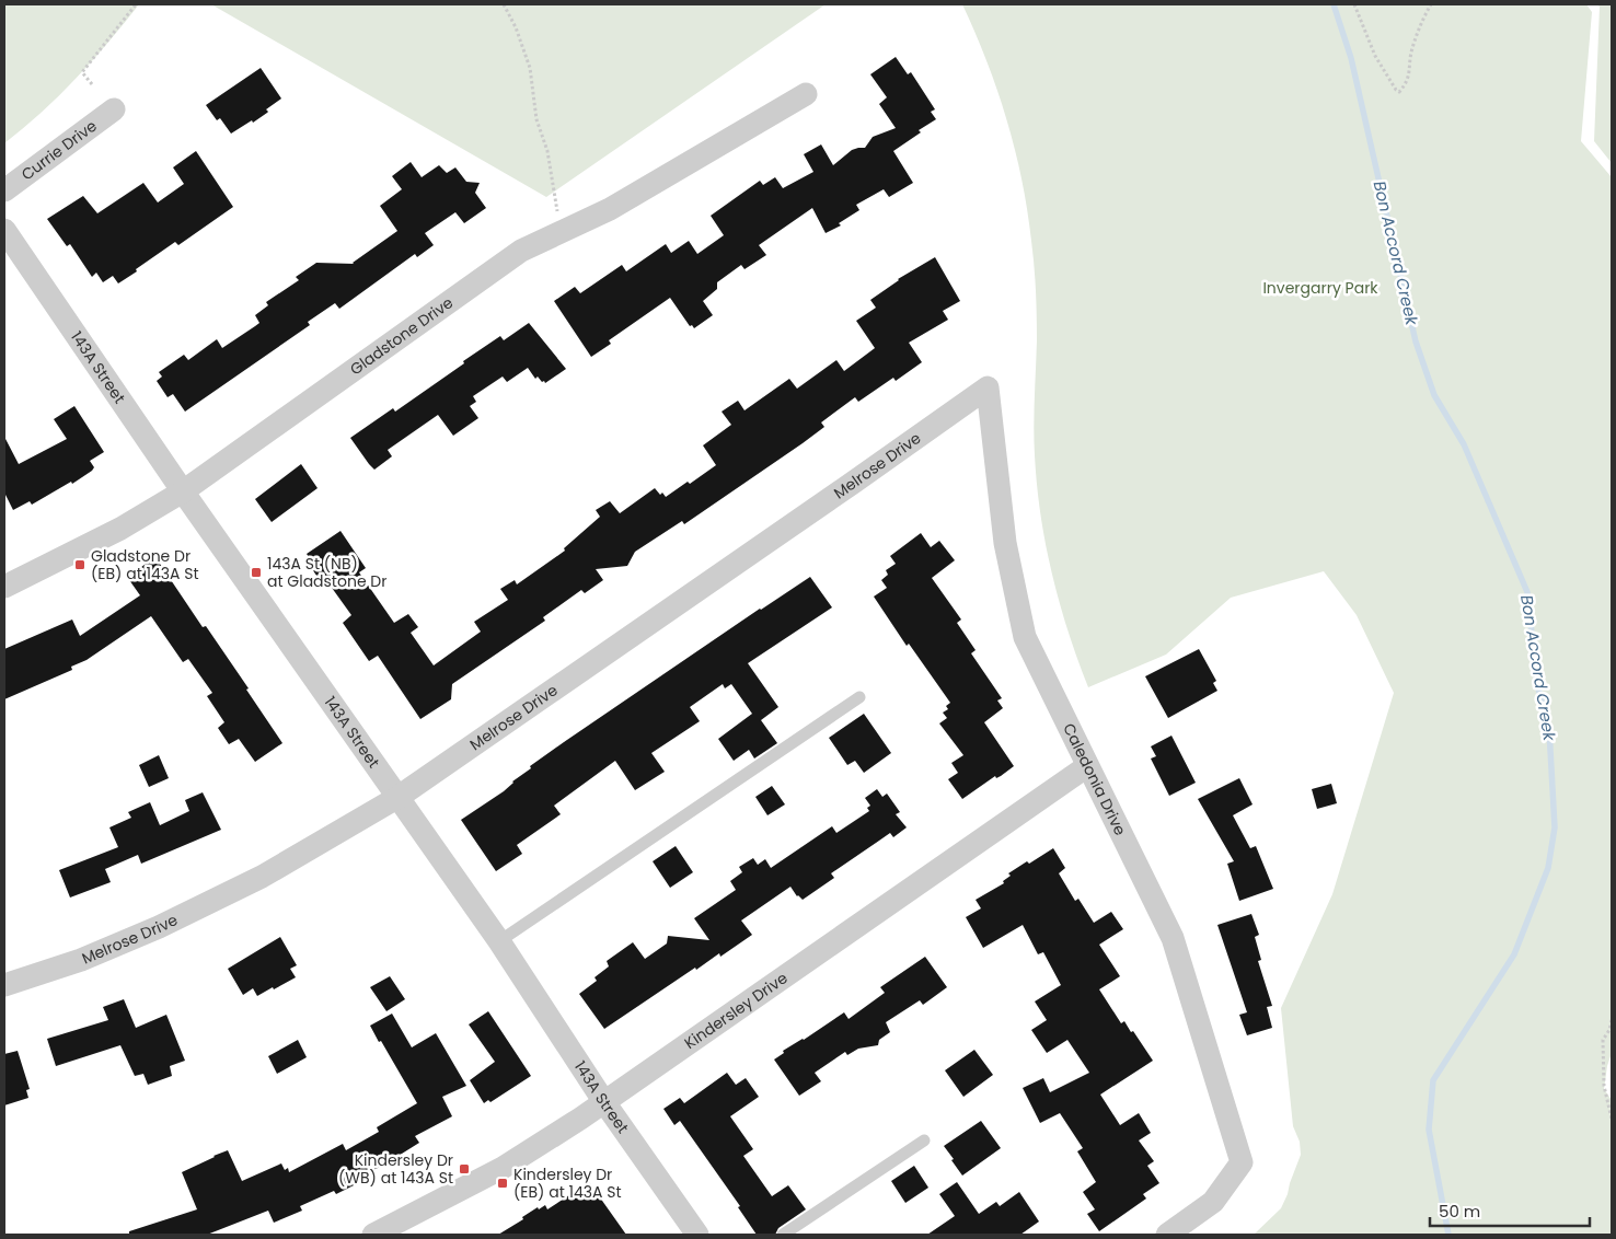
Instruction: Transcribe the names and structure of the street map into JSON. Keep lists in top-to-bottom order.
{
  "streets": {
    "street": [
      "Currie Drive",
      "Gladstone Drive",
      "143A Street",
      "Melrose Drive",
      "Caledonia Drive",
      "Kindersley Drive"
    ]
  },
  "crossings": [
    ["Gladstone Drive", "143A Street"],
    ["143A Street", "Melrose Drive"],
    ["143A Street", "Kindersley Drive"],
    ["Melrose Drive", "Caledonia Drive"],
    ["Caledonia Drive", "Kindersley Drive"]
  ],
  "water": ["Bon Accord Creek"],
  "parks": ["Invergarry Park"],
  "places": {
    "transit": [
      "Gladstone Dr (EB) at 143A St",
      "143A St (NB) at Gladstone Dr",
      "Kindersley Dr (WB) at 143A St",
      "Kindersley Dr (EB) at 143A St"
    ]
  },
  "scale_bar": "50 m"
}
